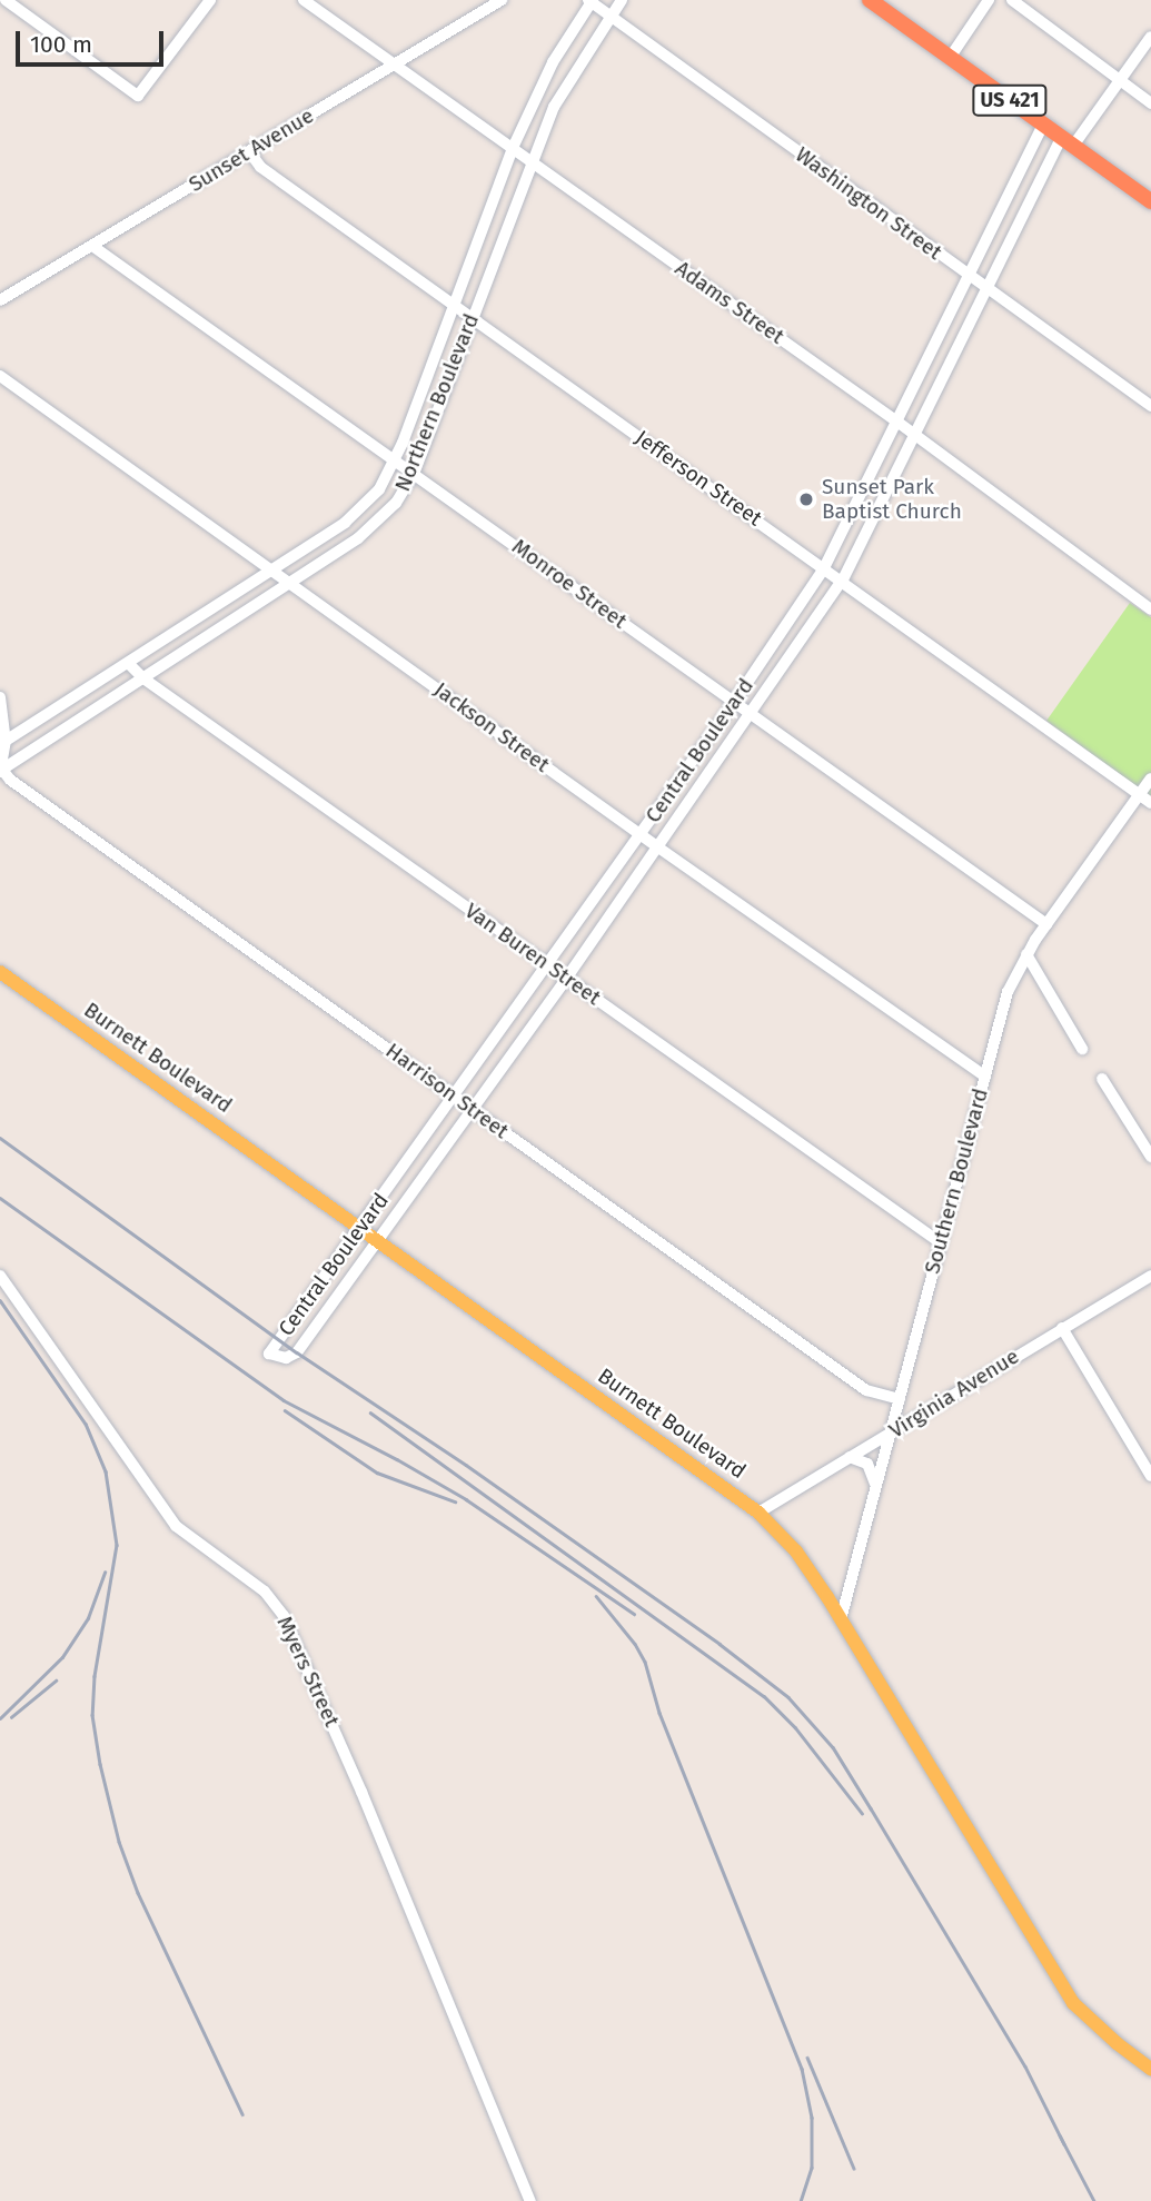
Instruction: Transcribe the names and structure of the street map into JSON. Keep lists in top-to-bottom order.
{
  "streets": {
    "highway": ["US 421"],
    "main road": ["Burnett Boulevard"],
    "street": [
      "Sunset Avenue",
      "Washington Street",
      "Adams Street",
      "Northern Boulevard",
      "Jefferson Street",
      "Monroe Street",
      "Jackson Street",
      "Central Boulevard",
      "Van Buren Street",
      "Harrison Street",
      "Southern Boulevard",
      "Virginia Avenue",
      "Myers Street"
    ]
  },
  "crossings": [
    ["US 421", "Central Boulevard"],
    ["Sunset Avenue", "Adams Street"],
    ["Sunset Avenue", "Jefferson Street"],
    ["Sunset Avenue", "Monroe Street"],
    ["Washington Street", "Northern Boulevard"],
    ["Washington Street", "Central Boulevard"],
    ["Adams Street", "Northern Boulevard"],
    ["Adams Street", "Central Boulevard"],
    ["Northern Boulevard", "Jefferson Street"],
    ["Northern Boulevard", "Monroe Street"],
    ["Northern Boulevard", "Jackson Street"],
    ["Northern Boulevard", "Van Buren Street"],
    ["Northern Boulevard", "Harrison Street"],
    ["Jefferson Street", "Central Boulevard"],
    ["Jefferson Street", "Southern Boulevard"],
    ["Monroe Street", "Central Boulevard"],
    ["Monroe Street", "Southern Boulevard"],
    ["Jackson Street", "Central Boulevard"],
    ["Jackson Street", "Southern Boulevard"],
    ["Central Boulevard", "Van Buren Street"],
    ["Central Boulevard", "Burnett Boulevard"],
    ["Central Boulevard", "Harrison Street"],
    ["Van Buren Street", "Southern Boulevard"],
    ["Burnett Boulevard", "Southern Boulevard"],
    ["Burnett Boulevard", "Virginia Avenue"],
    ["Harrison Street", "Southern Boulevard"],
    ["Southern Boulevard", "Virginia Avenue"]
  ],
  "places": ["Sunset Park Baptist Church"],
  "scale_bar": "100 m"
}
